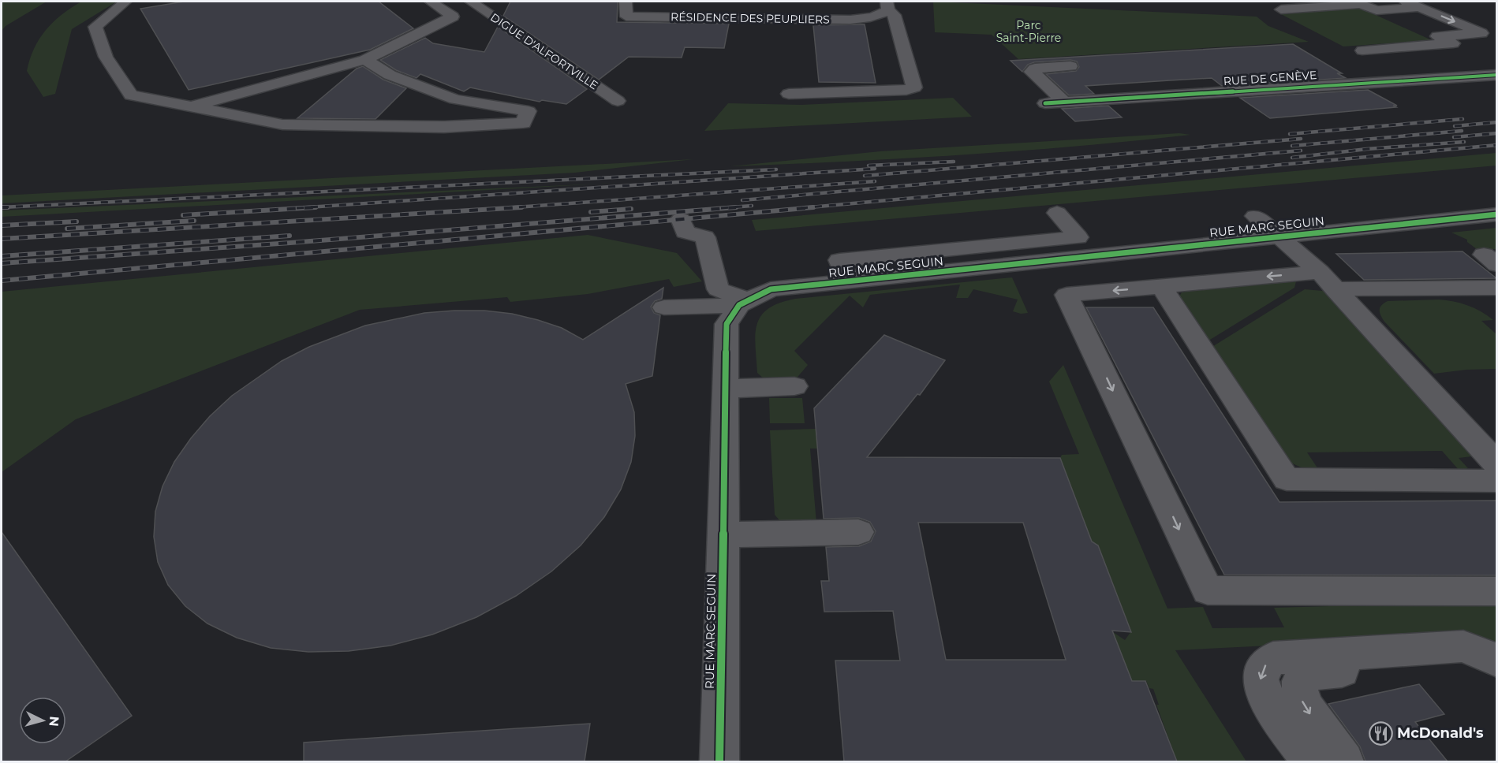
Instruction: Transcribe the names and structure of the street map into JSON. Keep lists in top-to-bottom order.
{
  "streets": {
    "street": [
      "RÉSIDENCE DES PEUPLIERS",
      "DIGUE D'ALFORTVILLE",
      "RUE DE GENÈVE",
      "RUE MARC SEGUIN"
    ]
  },
  "parks": ["Parc Saint-Pierre"],
  "places": {
    "restaurant": ["McDonald's"]
  },
  "north": "right"
}
